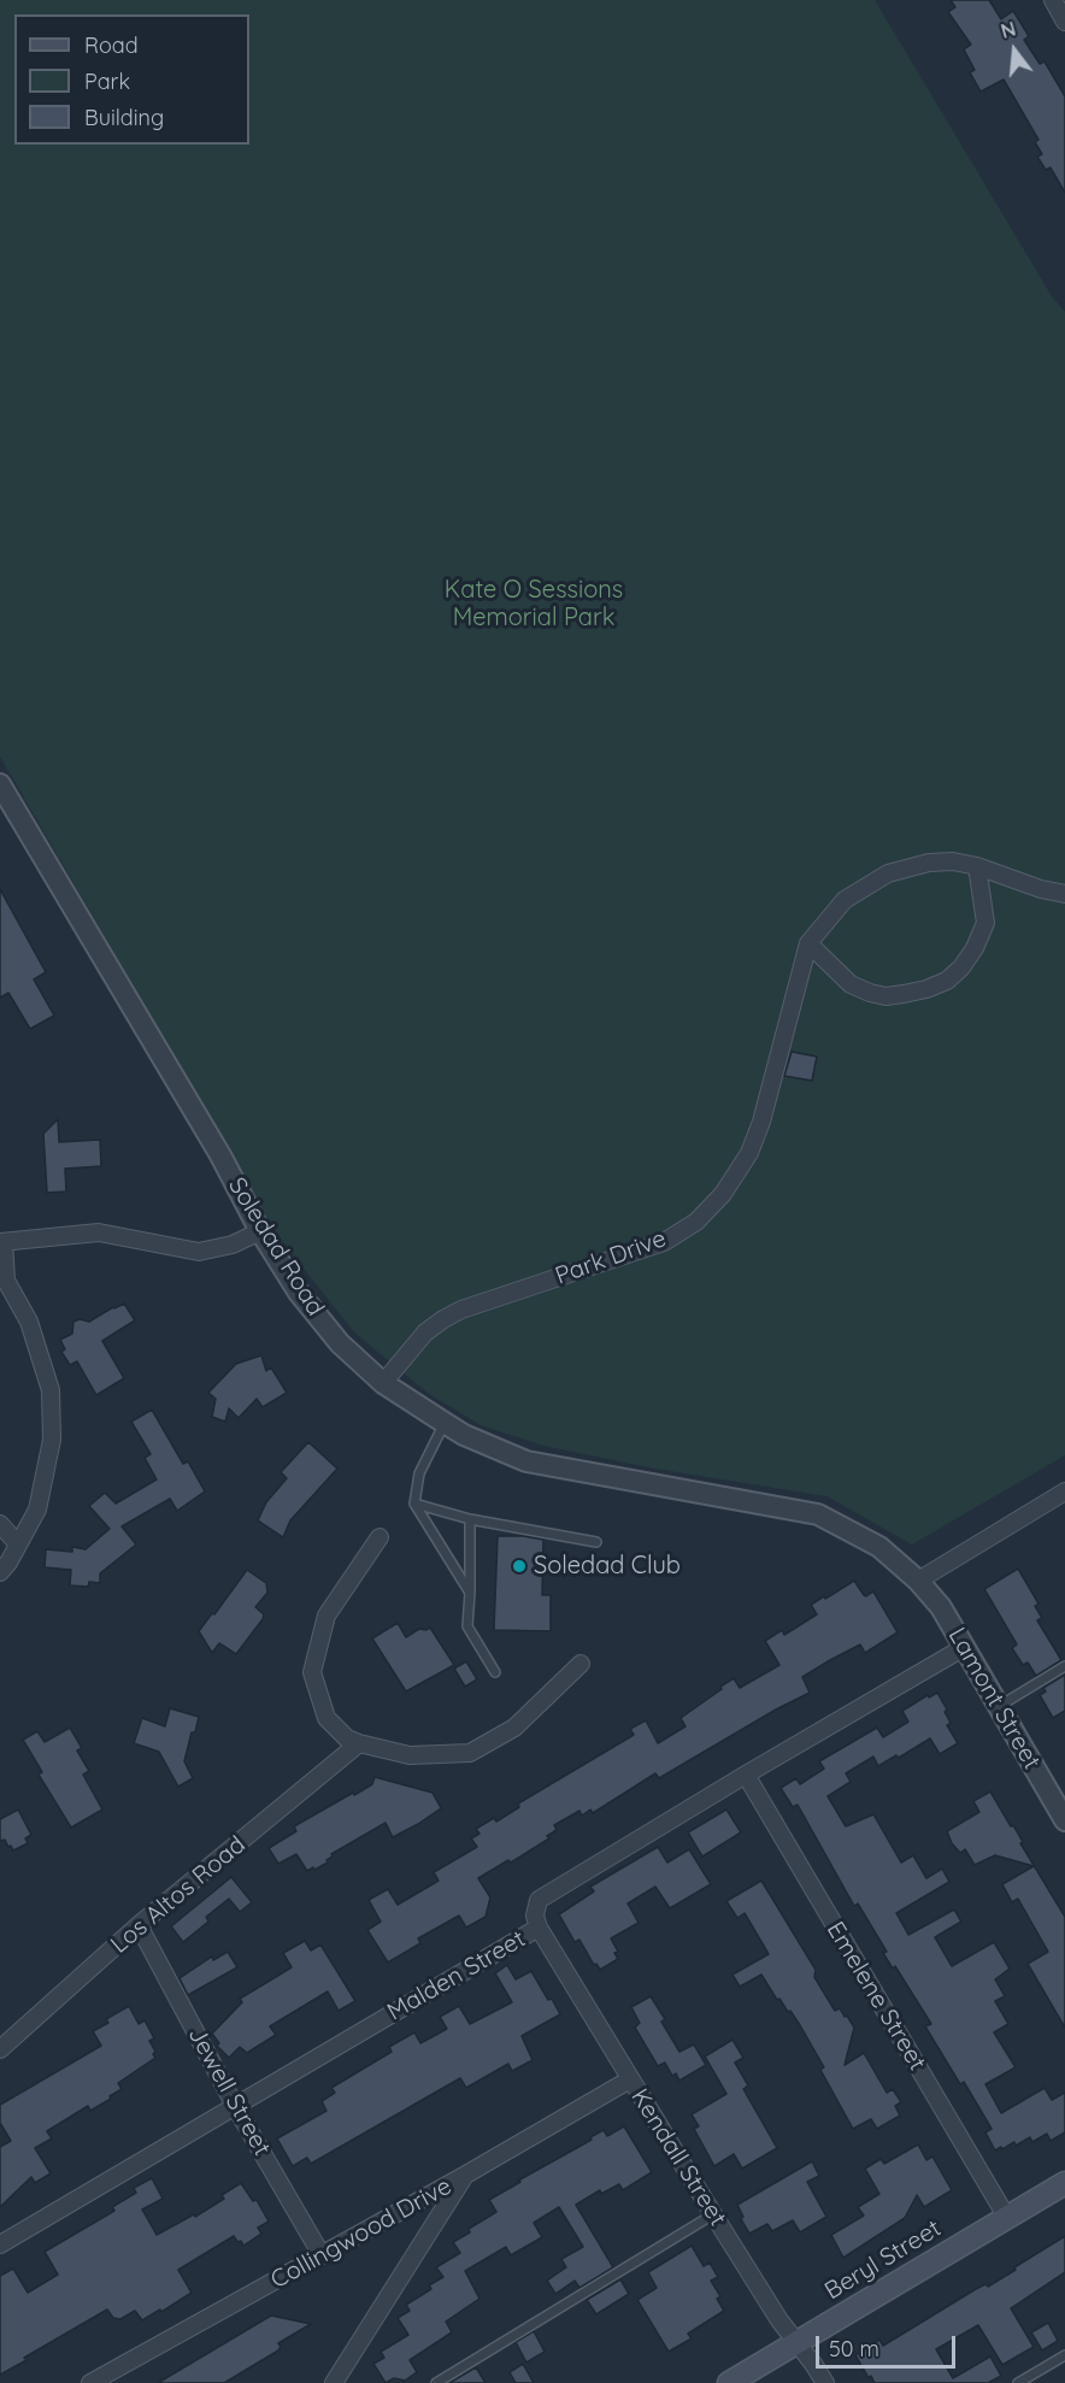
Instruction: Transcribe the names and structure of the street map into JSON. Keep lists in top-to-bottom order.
{
  "streets": {
    "main road": ["Beryl Street"],
    "street": [
      "Soledad Road",
      "Park Drive",
      "Lamont Street",
      "Los Altos Road",
      "Malden Street",
      "Emelene Street",
      "Jewell Street",
      "Kendall Street",
      "Collingwood Drive"
    ]
  },
  "crossings": [
    ["Soledad Road", "Park Drive"],
    ["Soledad Road", "Lamont Street"],
    ["Lamont Street", "Malden Street"],
    ["Los Altos Road", "Jewell Street"],
    ["Malden Street", "Emelene Street"],
    ["Malden Street", "Jewell Street"],
    ["Malden Street", "Kendall Street"],
    ["Emelene Street", "Beryl Street"],
    ["Jewell Street", "Collingwood Drive"],
    ["Kendall Street", "Collingwood Drive"],
    ["Kendall Street", "Beryl Street"]
  ],
  "parks": ["Kate O Sessions Memorial Park"],
  "places": ["Soledad Club"],
  "legend": ["Road", "Park", "Building"],
  "scale_bar": "50 m",
  "north": "top"
}
